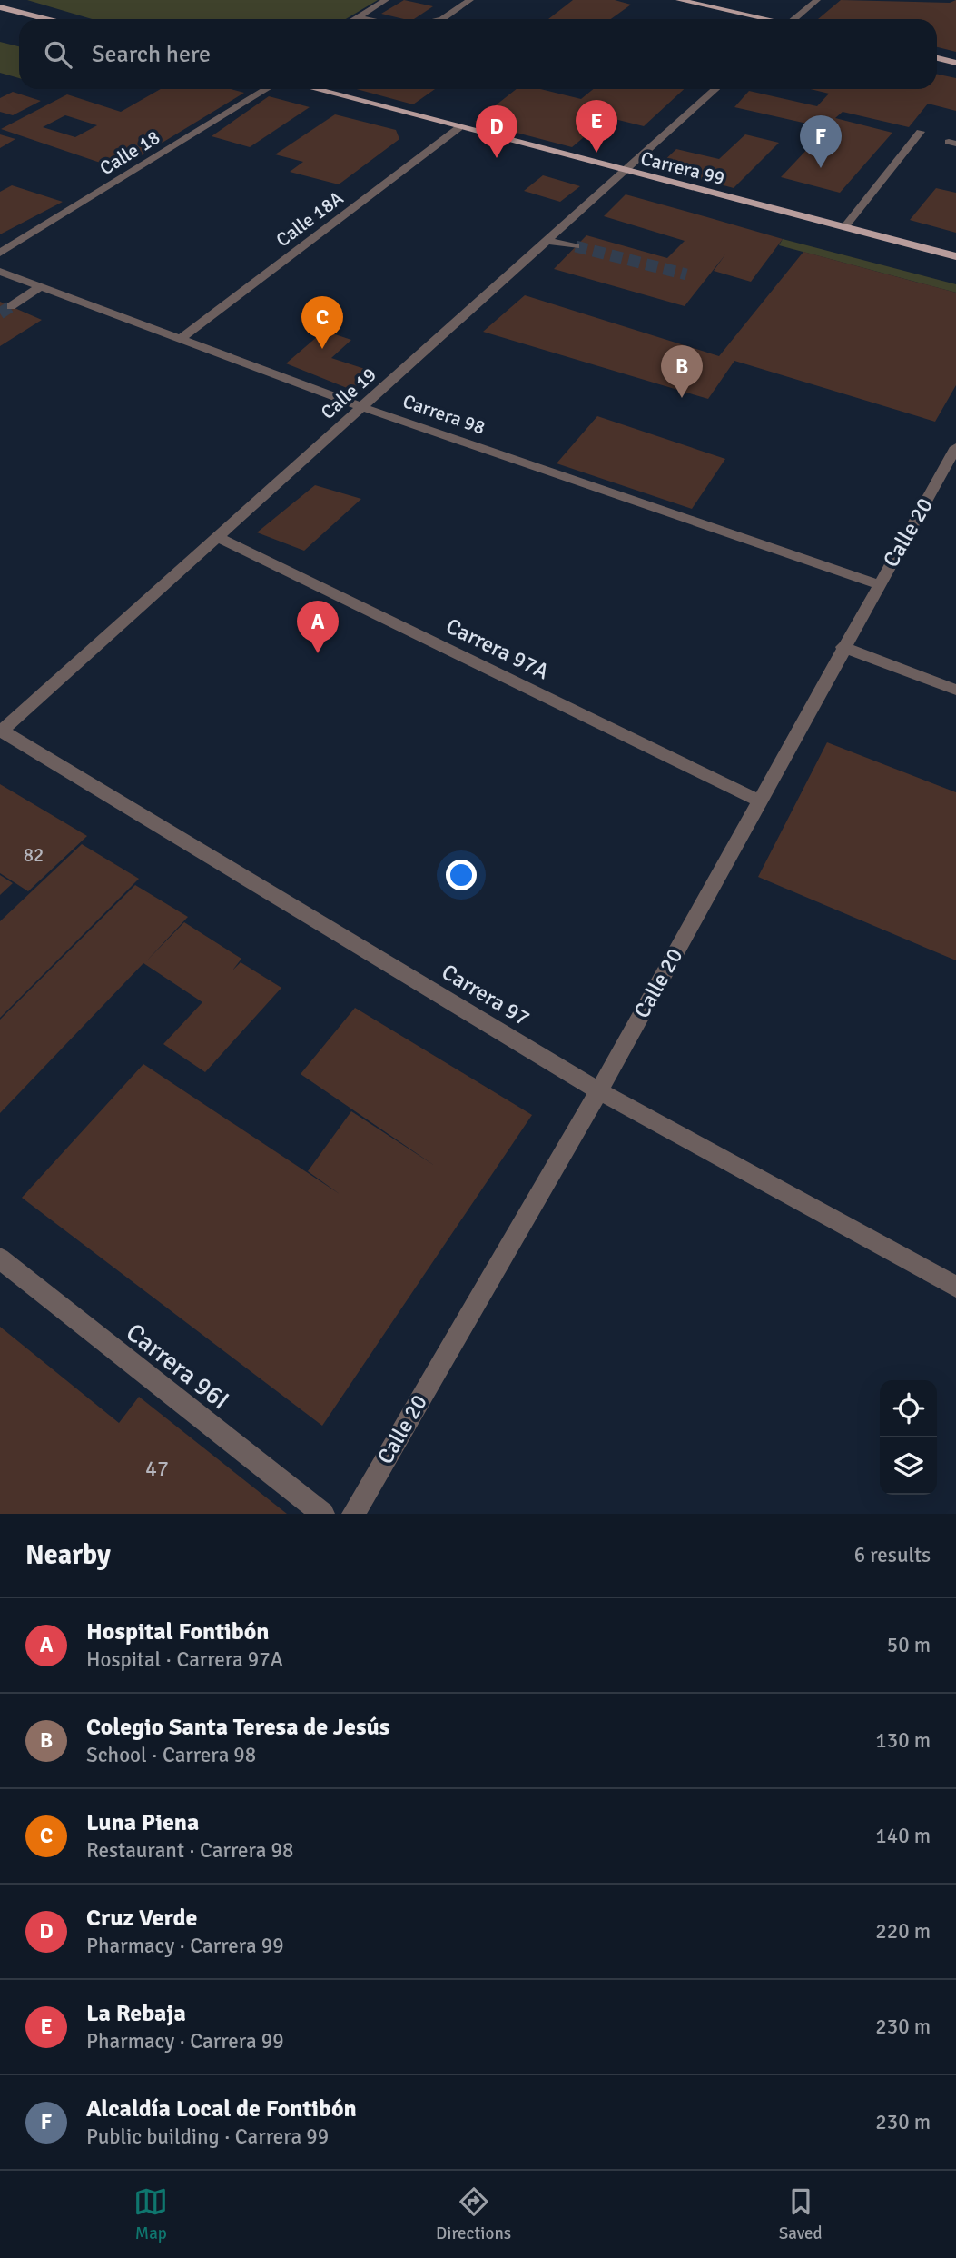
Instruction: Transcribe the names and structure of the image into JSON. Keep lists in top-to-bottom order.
{
  "streets": {
    "main road": ["Carrera 99"],
    "street": [
      "Calle 18",
      "Calle 18A",
      "Calle 19",
      "Carrera 98",
      "Calle 20",
      "Carrera 97A",
      "Carrera 97",
      "Carrera 96I"
    ]
  },
  "crossings": [
    ["Carrera 99", "Calle 18A"],
    ["Carrera 99", "Calle 19"],
    ["Calle 18A", "Carrera 98"],
    ["Calle 19", "Carrera 98"],
    ["Calle 19", "Carrera 97A"],
    ["Calle 19", "Carrera 97"],
    ["Carrera 98", "Calle 20"],
    ["Calle 20", "Carrera 97A"],
    ["Calle 20", "Carrera 97"]
  ],
  "house_numbers": ["82", "47"],
  "page": {
    "search": "Search here",
    "pins": [
      "E",
      "D",
      "F",
      "C",
      "B",
      "A"
    ],
    "heading": ["Nearby", "6 results"],
    "list": [
      {
        "mark": "A",
        "name": "Hospital Fontibón",
        "note": "Hospital · Carrera 97A",
        "value": "50 m"
      },
      {
        "mark": "B",
        "name": "Colegio Santa Teresa de Jesús",
        "note": "School · Carrera 98",
        "value": "130 m"
      },
      {
        "mark": "C",
        "name": "Luna Piena",
        "note": "Restaurant · Carrera 98",
        "value": "140 m"
      },
      {
        "mark": "D",
        "name": "Cruz Verde",
        "note": "Pharmacy · Carrera 99",
        "value": "220 m"
      },
      {
        "mark": "E",
        "name": "La Rebaja",
        "note": "Pharmacy · Carrera 99",
        "value": "230 m"
      },
      {
        "mark": "F",
        "name": "Alcaldía Local de Fontibón",
        "note": "Public building · Carrera 99",
        "value": "230 m"
      }
    ],
    "nav": ["Map", "Directions", "Saved"]
  }
}
